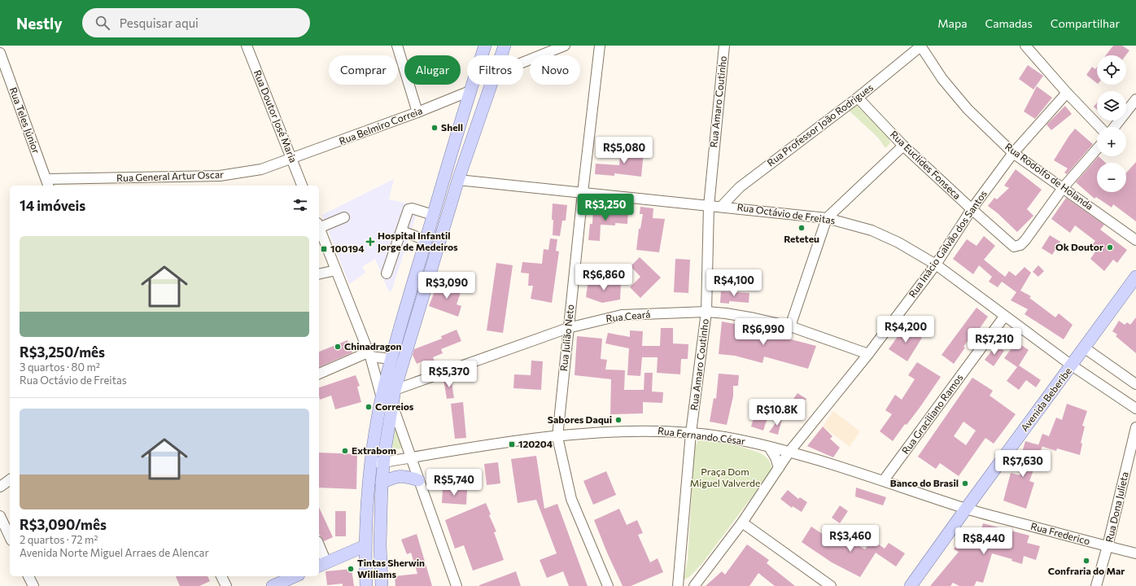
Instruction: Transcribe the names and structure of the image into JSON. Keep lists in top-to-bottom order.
{
  "streets": {
    "main road": ["Avenida Beberibe"],
    "street": [
      "Rua Amaro Coutinho",
      "Rua Doutor José Maria",
      "Rua Teles Júnior",
      "Rua Professor João Rodrigues",
      "Rua Belmiro Correia",
      "Rua Euclides Fonseca",
      "Rua General Artur Oscar",
      "Rua Rodolfo de Holanda",
      "Rua Octávio de Freitas",
      "Rua Inácio Galvão dos Santos",
      "Rua Ceará",
      "Rua Julião Neto",
      "Rua Graciliano Ramos",
      "Rua Fernando César",
      "Rua Dona Julieta",
      "Rua Frederico"
    ]
  },
  "crossings": [
    ["Rua Amaro Coutinho", "Rua Octávio de Freitas"],
    ["Rua Amaro Coutinho", "Rua Ceará"],
    ["Rua Amaro Coutinho", "Rua Fernando César"],
    ["Rua Doutor José Maria", "Rua Belmiro Correia"],
    ["Rua Doutor José Maria", "Rua General Artur Oscar"],
    ["Rua Teles Júnior", "Rua General Artur Oscar"],
    ["Rua Professor João Rodrigues", "Rua Euclides Fonseca"],
    ["Rua Professor João Rodrigues", "Rua Rodolfo de Holanda"],
    ["Rua Professor João Rodrigues", "Rua Octávio de Freitas"],
    ["Rua Belmiro Correia", "Rua General Artur Oscar"],
    ["Rua Euclides Fonseca", "Rua Rodolfo de Holanda"],
    ["Rua Euclides Fonseca", "Rua Inácio Galvão dos Santos"],
    ["Rua Rodolfo de Holanda", "Rua Inácio Galvão dos Santos"],
    ["Rua Octávio de Freitas", "Rua Inácio Galvão dos Santos"],
    ["Rua Octávio de Freitas", "Rua Julião Neto"],
    ["Rua Octávio de Freitas", "Avenida Beberibe"],
    ["Rua Octávio de Freitas", "Rua Graciliano Ramos"],
    ["Rua Inácio Galvão dos Santos", "Rua Ceará"],
    ["Rua Inácio Galvão dos Santos", "Rua Fernando César"],
    ["Rua Ceará", "Rua Julião Neto"],
    ["Rua Julião Neto", "Rua Fernando César"],
    ["Avenida Beberibe", "Rua Fernando César"],
    ["Avenida Beberibe", "Rua Frederico"],
    ["Rua Graciliano Ramos", "Rua Fernando César"],
    ["Rua Fernando César", "Rua Frederico"],
    ["Rua Dona Julieta", "Rua Frederico"]
  ],
  "parks": ["Praça Dom Miguel Valverde"],
  "places": {
    "other": [
      "Shell",
      "Reteteu",
      "Ok Doutor",
      "Chinadragon",
      "Correios",
      "Sabores Daqui",
      "Extrabom",
      "Banco do Brasil",
      "Confraria do Mar",
      "Tintas Sherwin Williams"
    ],
    "health": ["Hospital Infantil Jorge de Medeiros"],
    "transit": ["100194", "120204"]
  },
  "page": {
    "header": "Nestly",
    "search": "Pesquisar aqui",
    "nav": ["Mapa", "Camadas", "Compartilhar"],
    "map_buttons": ["+", "−"],
    "chip": [
      "Comprar",
      "Alugar",
      "Filtros",
      "Novo"
    ],
    "price": [
      "R$5,080",
      "R$3,250",
      "R$6,860",
      "R$4,100",
      "R$3,090",
      "R$4,200",
      "R$6,990",
      "R$7,210",
      "R$5,370",
      "R$10.8K",
      "R$7,630",
      "R$5,740",
      "R$3,460",
      "R$8,440"
    ],
    "heading": "14 imóveis",
    "list": [
      {
        "name": "R$3,250/mês",
        "note": "3 quartos · 80 m² · Rua Octávio de Freitas"
      },
      {
        "name": "R$3,090/mês",
        "note": "2 quartos · 72 m² · Avenida Norte Miguel Arraes de Alencar"
      }
    ]
  }
}
